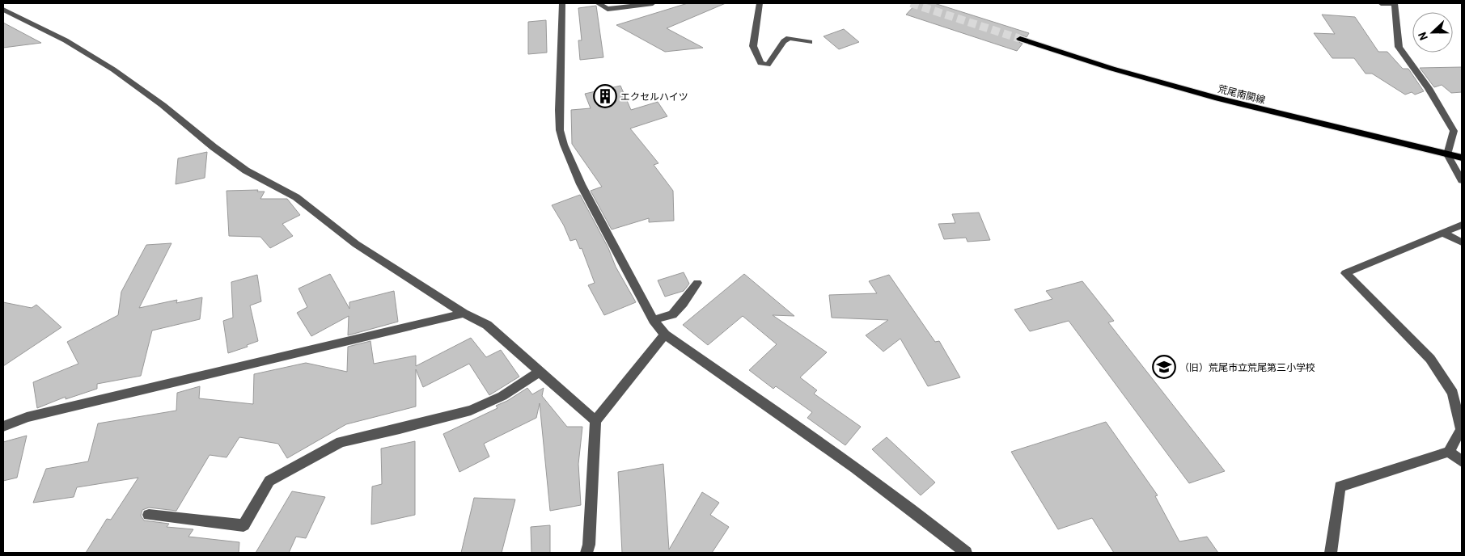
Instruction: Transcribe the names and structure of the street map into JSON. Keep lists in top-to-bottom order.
{
  "streets": {
    "main road": ["荒尾南関線"]
  },
  "places": {
    "building": ["エクセルハイツ"],
    "school or university": ["（旧）荒尾市立荒尾第三小学校"]
  },
  "north": "left"
}
